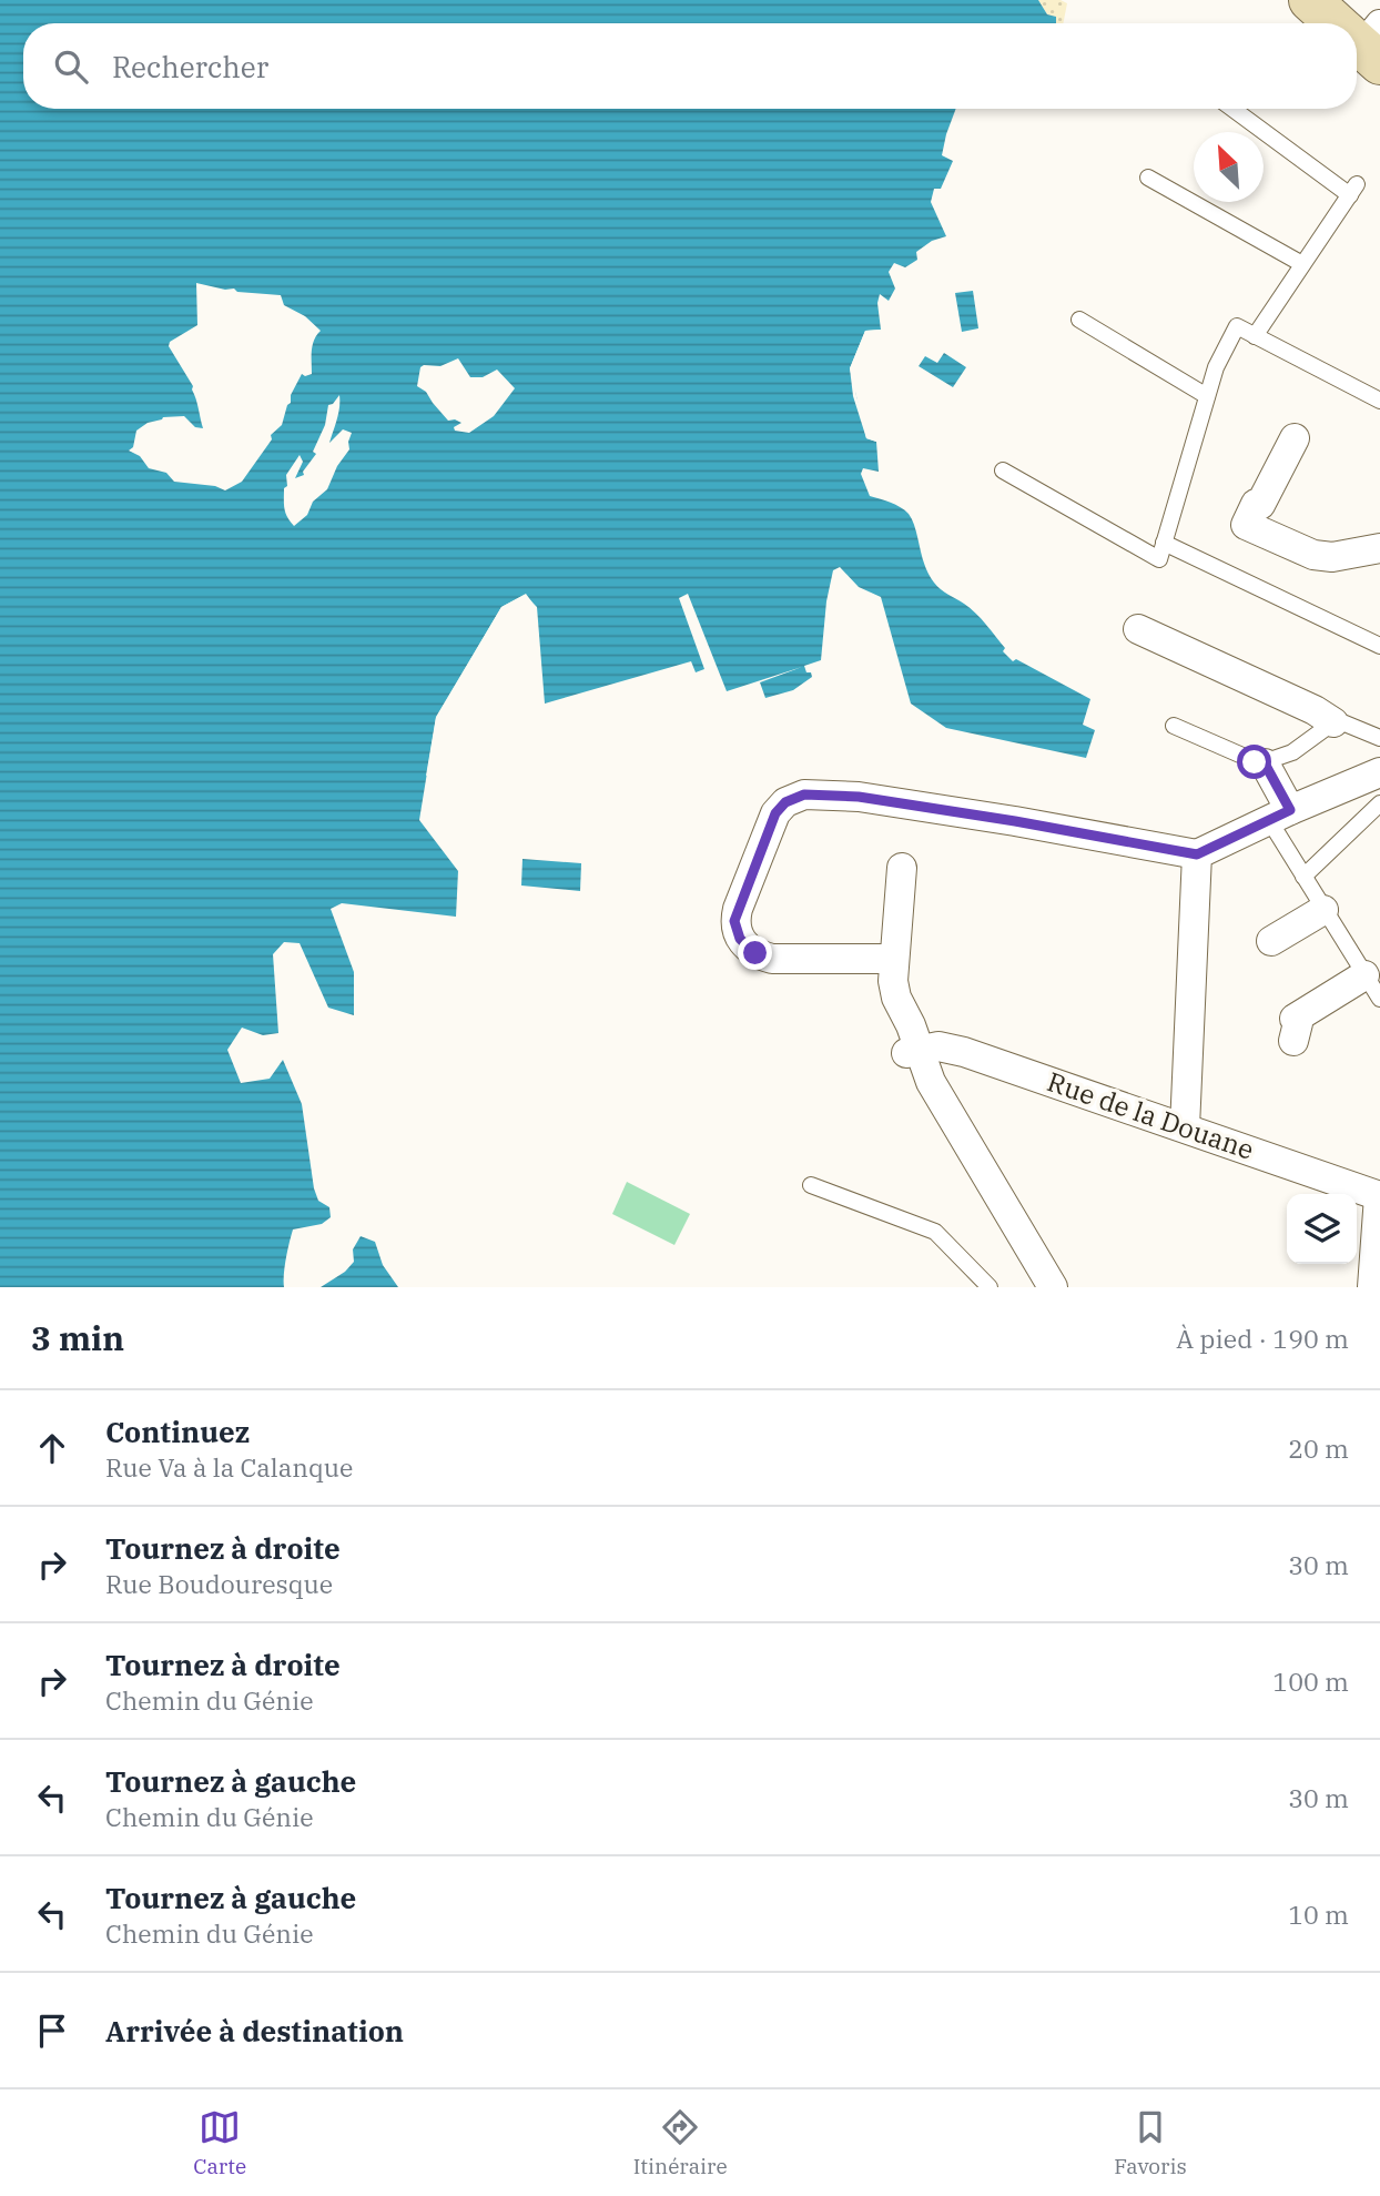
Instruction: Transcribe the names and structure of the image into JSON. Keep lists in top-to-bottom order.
{
  "streets": {
    "street": ["Rue de la Douane"]
  },
  "north": "top left",
  "page": {
    "search": "Rechercher",
    "heading": ["3 min", "À pied · 190 m"],
    "list": [
      ["Continuez", "Rue Va à la Calanque", "20 m"],
      ["Tournez à droite", "Rue Boudouresque", "30 m"],
      ["Tournez à droite", "Chemin du Génie", "100 m"],
      ["Tournez à gauche", "Chemin du Génie", "30 m"],
      ["Tournez à gauche", "Chemin du Génie", "10 m"],
      "Arrivée à destination"
    ],
    "nav": ["Carte", "Itinéraire", "Favoris"]
  }
}
